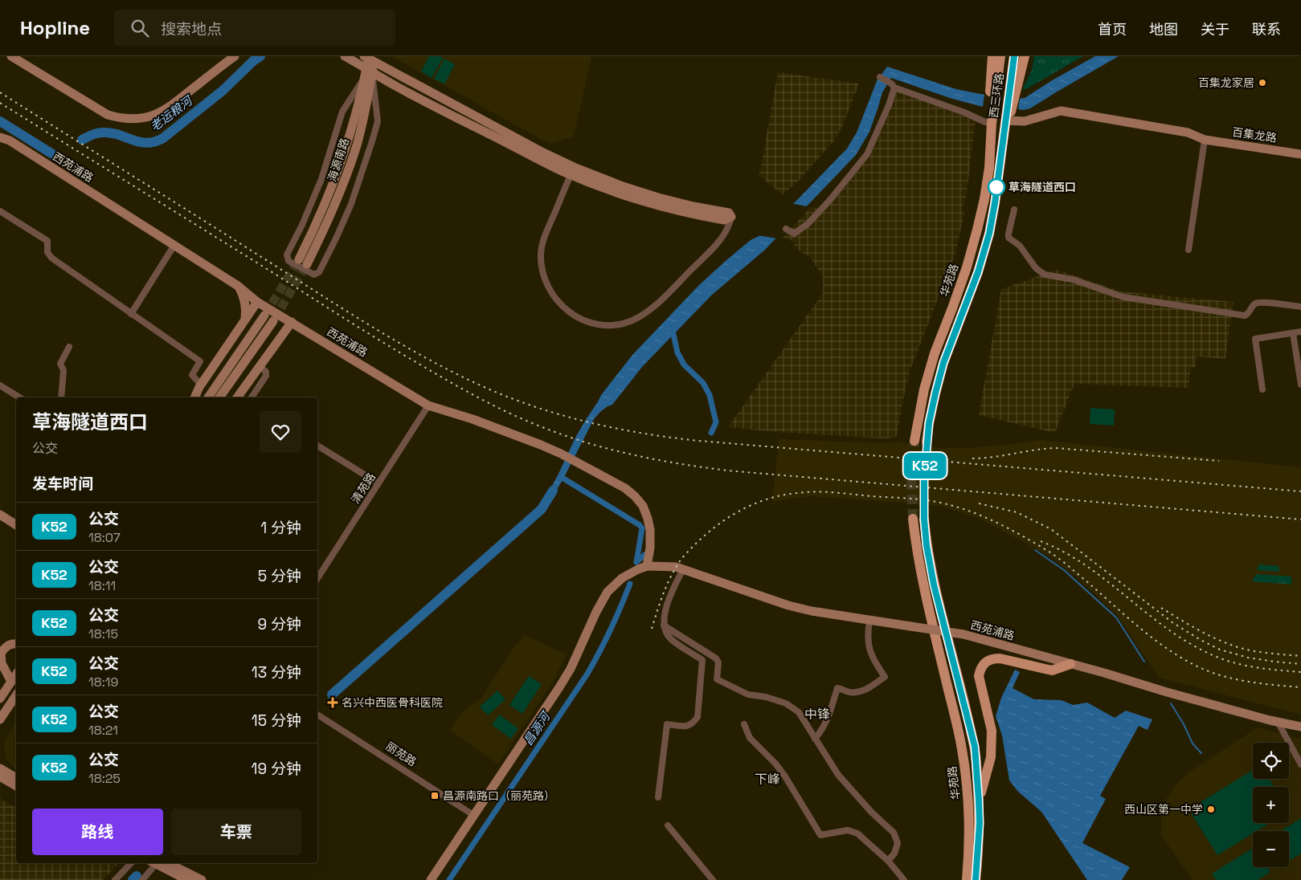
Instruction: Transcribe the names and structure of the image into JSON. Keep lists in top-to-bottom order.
{
  "streets": {
    "main road": ["西三环路", "华苑路"],
    "street": [
      "百集龙路",
      "海源南路",
      "西苑浦路",
      "清苑路",
      "丽苑路"
    ]
  },
  "crossings": [
    ["西三环路", "百集龙路"],
    ["西三环路", "华苑路"],
    ["西苑浦路", "清苑路"]
  ],
  "districts": ["中锋", "下峰"],
  "water": ["老运粮河", "昌源河"],
  "places": {
    "other": ["百集龙家居", "草海隧道西口", "西山区第一中学"],
    "health": ["名兴中西医骨科医院"],
    "transit": ["昌源南路口（丽苑路）"]
  },
  "lines": ["bus line K52"],
  "page": {
    "header": "Hopline",
    "search": "搜索地点",
    "nav": [
      "首页",
      "地图",
      "关于",
      "联系"
    ],
    "on_map": "K52",
    "heading": [
      ["草海隧道西口", "公交"],
      "发车时间"
    ],
    "list": [
      {
        "mark": "K52",
        "name": "公交",
        "note": "18:07",
        "value": "1 分钟"
      },
      {
        "mark": "K52",
        "name": "公交",
        "note": "18:11",
        "value": "5 分钟"
      },
      {
        "mark": "K52",
        "name": "公交",
        "note": "18:15",
        "value": "9 分钟"
      },
      {
        "mark": "K52",
        "name": "公交",
        "note": "18:19",
        "value": "13 分钟"
      },
      {
        "mark": "K52",
        "name": "公交",
        "note": "18:21",
        "value": "15 分钟"
      },
      {
        "mark": "K52",
        "name": "公交",
        "note": "18:25",
        "value": "19 分钟"
      }
    ],
    "map_buttons": ["+", "−"],
    "buttons": ["路线", "车票"]
  }
}
